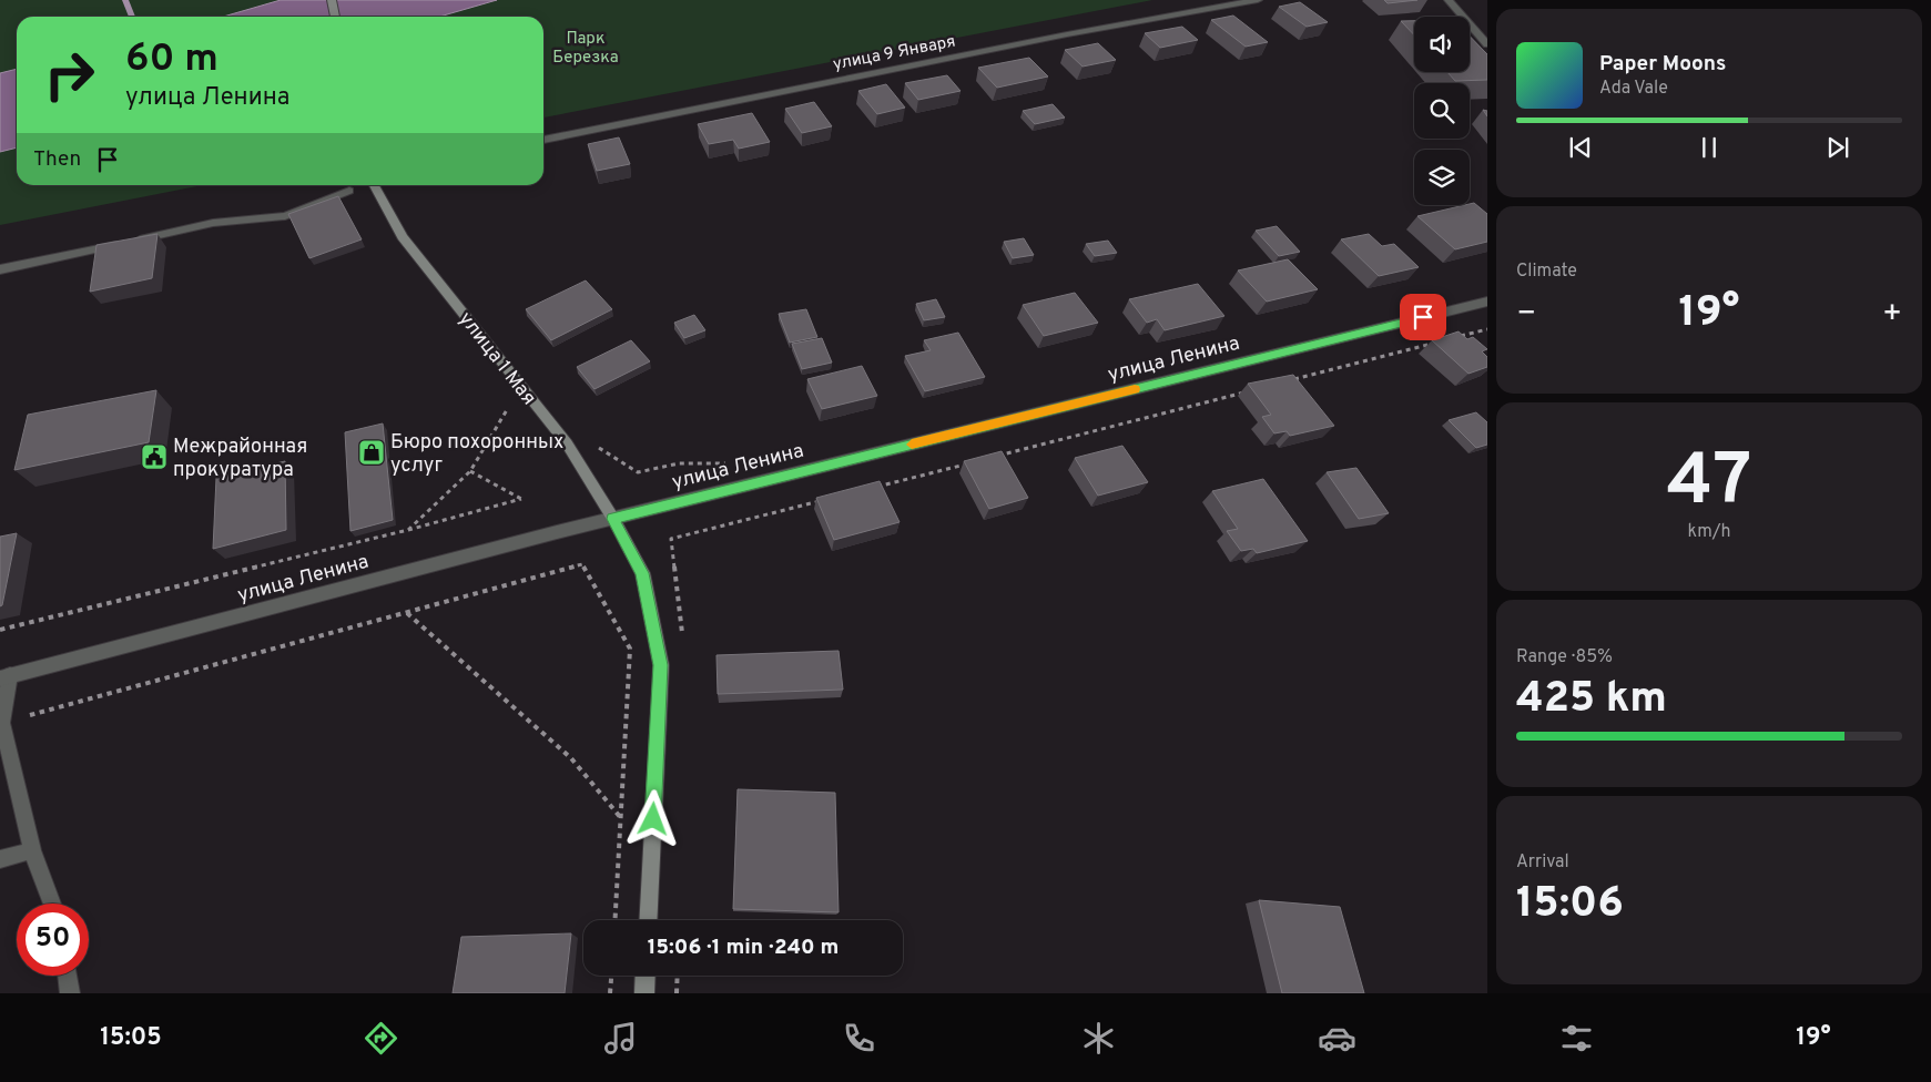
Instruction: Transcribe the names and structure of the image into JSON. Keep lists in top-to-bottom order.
{
  "streets": {
    "main road": ["улица 1 Мая"],
    "street": ["улица 9 Января", "улица Ленина"]
  },
  "crossings": [
    ["улица 1 Мая", "улица Ленина"]
  ],
  "parks": ["Парк Березка"],
  "places": {
    "shop": ["Бюро похоронных услуг"],
    "public building": ["Межрайонная прокуратура"]
  },
  "page": {
    "turn": ["60 m", "улица Ленина"],
    "song": ["Paper Moons", "Ada Vale"],
    "then": "Then",
    "tile": [
      "Climate",
      ["47", "km/h"],
      ["Range · 85%", "425 km"],
      ["Arrival", "15:06"]
    ],
    "heat": ["−", "19°", "+"],
    "limit": "50",
    "trip": "15:06 · 1 min · 240 m",
    "tabs": ["15:05", "19°"]
  }
}
